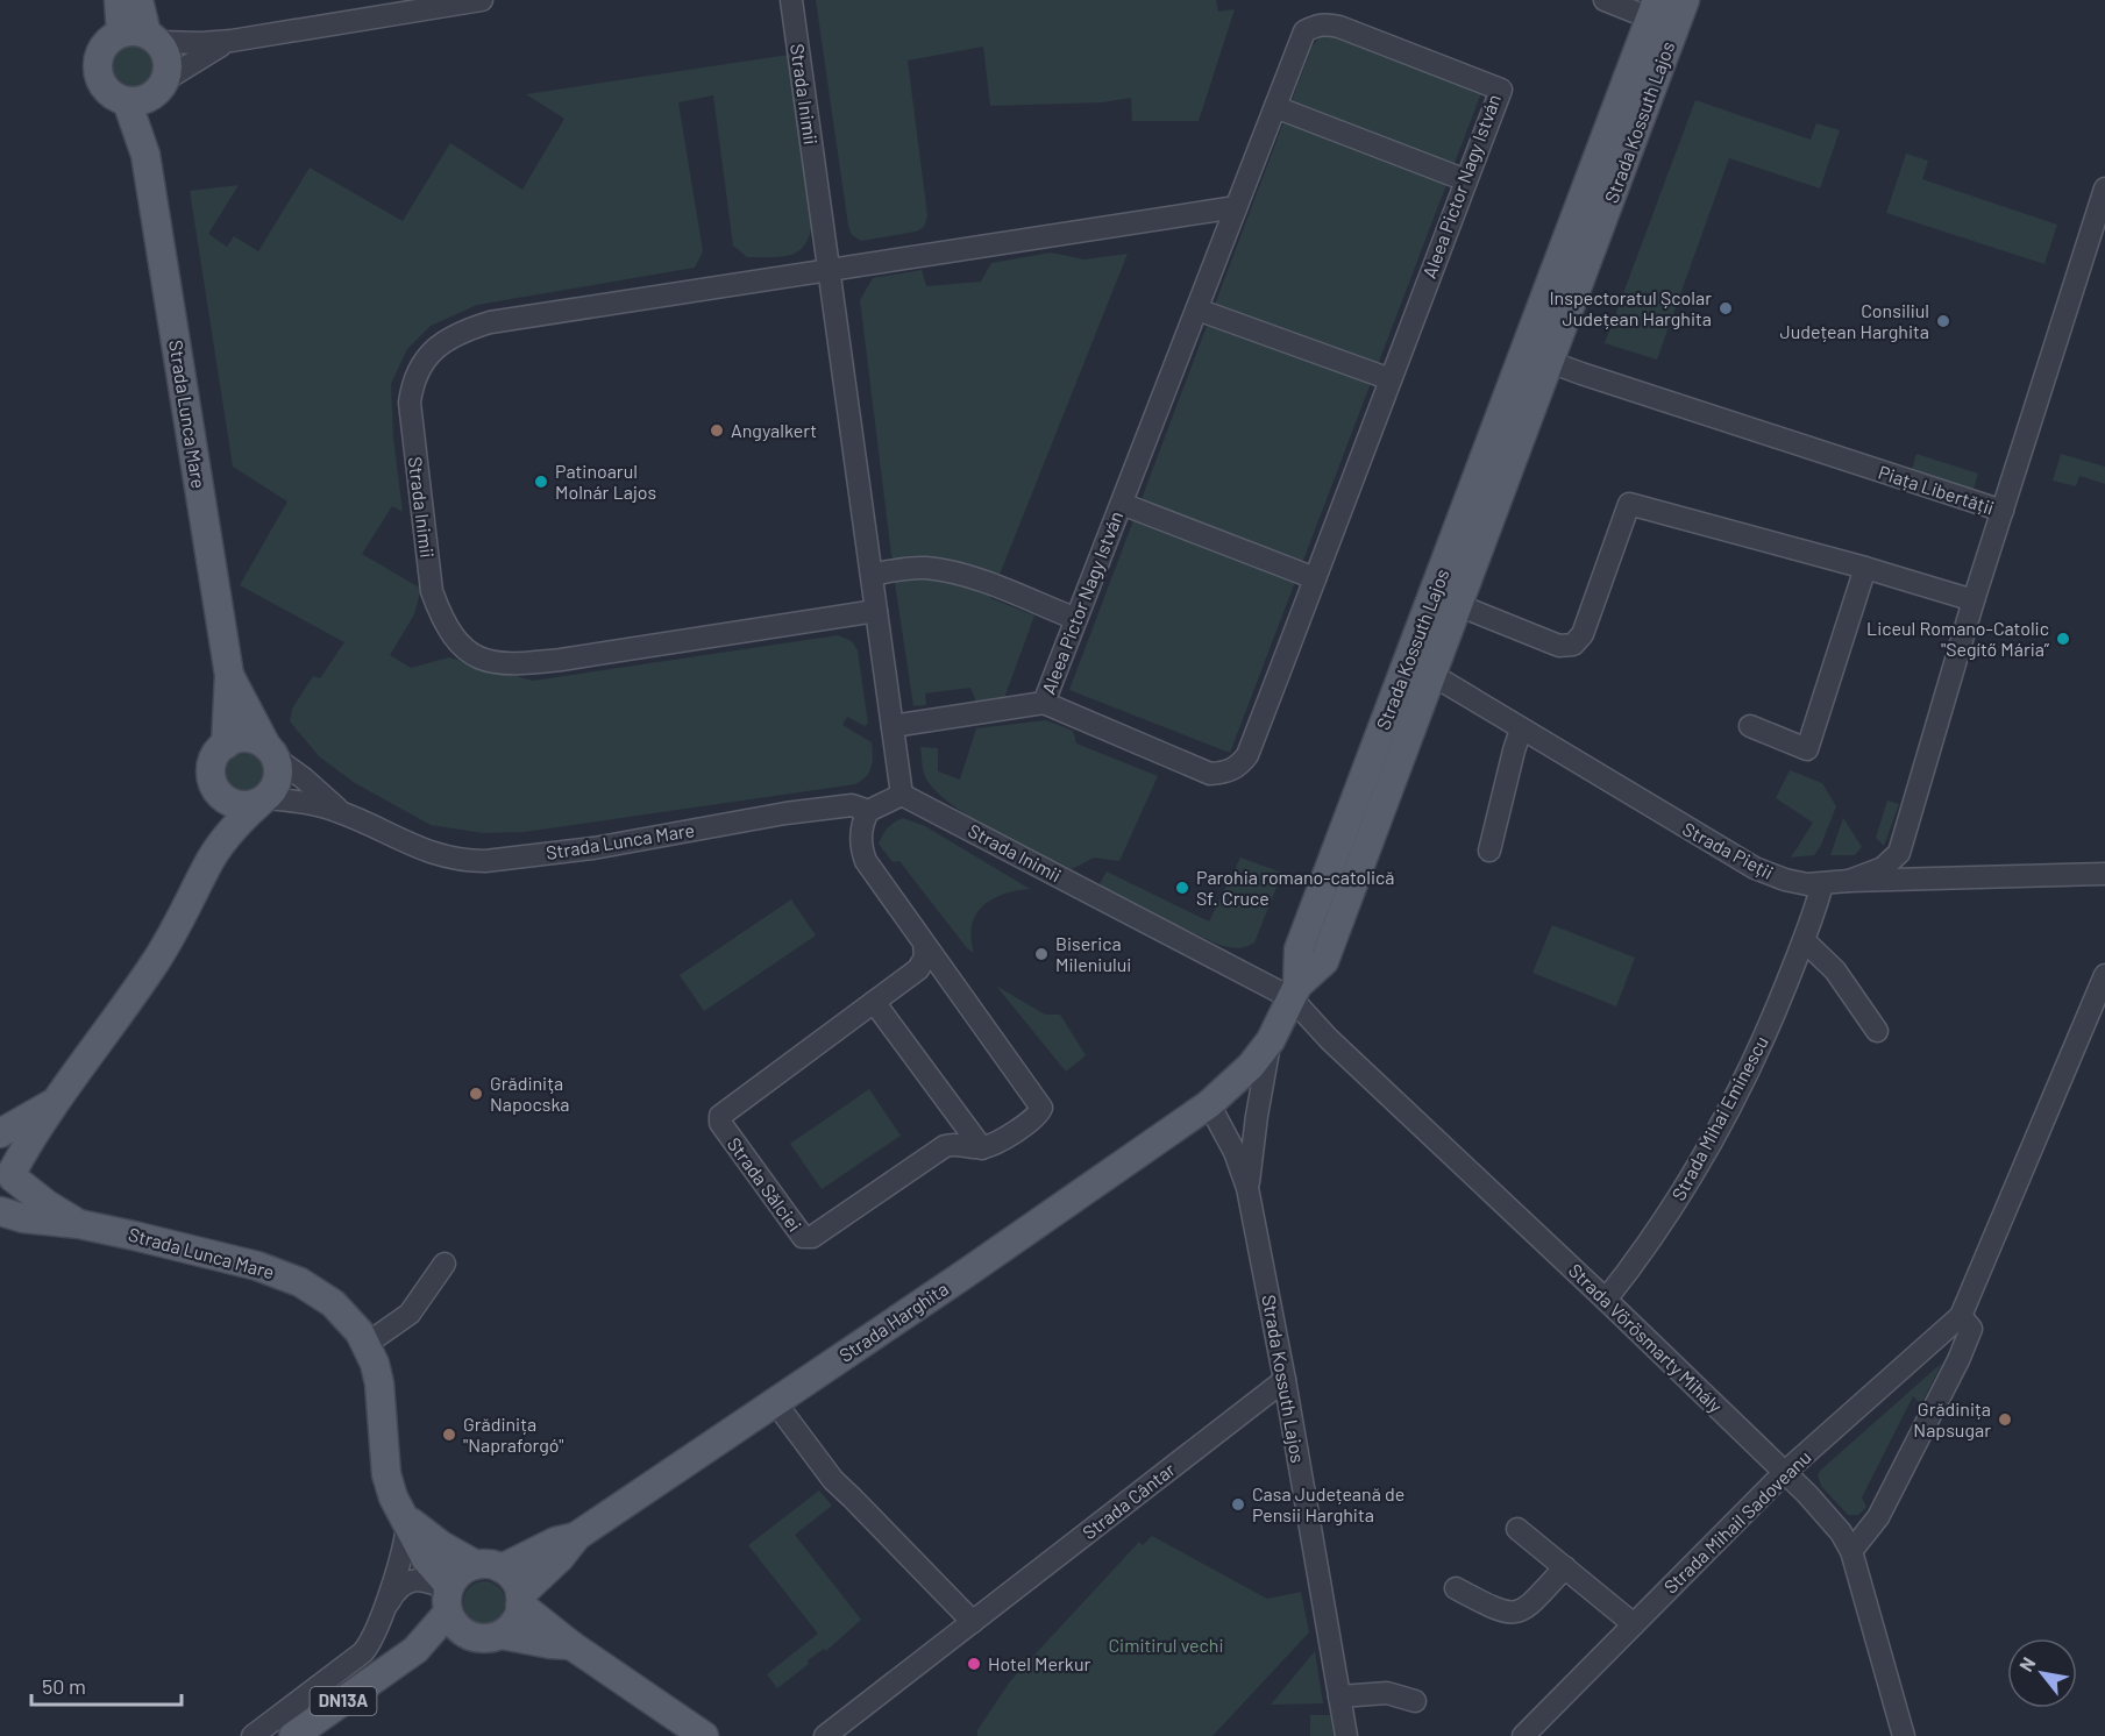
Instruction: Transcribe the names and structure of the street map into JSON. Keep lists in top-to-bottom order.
{
  "streets": {
    "main road": [
      "Strada Kossuth Lajos",
      "Strada Lunca Mare",
      "Strada Harghita",
      "DN13A"
    ],
    "street": [
      "Strada Inimii",
      "Aleea Pictor Nagy István",
      "Piața Libertății",
      "Strada Pieții",
      "Strada Mihai Eminescu",
      "Strada Sălciei",
      "Strada Vörösmarty Mihály",
      "Strada Cântar",
      "Strada Mihail Sadoveanu"
    ]
  },
  "crossings": [
    ["Strada Inimii", "Strada Kossuth Lajos"],
    ["Strada Inimii", "Aleea Pictor Nagy István"],
    ["Strada Inimii", "Strada Vörösmarty Mihály"],
    ["Strada Kossuth Lajos", "Piața Libertății"],
    ["Strada Kossuth Lajos", "Strada Pieții"],
    ["Strada Kossuth Lajos", "Strada Harghita"],
    ["Strada Kossuth Lajos", "Strada Vörösmarty Mihály"],
    ["Strada Kossuth Lajos", "Strada Cântar"],
    ["Strada Lunca Mare", "Strada Harghita"],
    ["Strada Lunca Mare", "DN13A"],
    ["Strada Pieții", "Strada Mihai Eminescu"],
    ["Strada Mihai Eminescu", "Strada Vörösmarty Mihály"],
    ["Strada Harghita", "DN13A"],
    ["Strada Vörösmarty Mihály", "Strada Mihail Sadoveanu"]
  ],
  "parks": ["Cimitirul vechi"],
  "places": [
    "Inspectoratul Școlar Județean Harghita",
    "Consiliul Județean Harghita",
    "Angyalkert",
    "Patinoarul Molnár Lajos",
    "Liceul Romano-Catolic \"Segítő Mária”",
    "Parohia romano-catolică Sf. Cruce",
    "Biserica Mileniului",
    "Grădiniţa Napocska",
    "Grădinița Napsugar",
    "Grădinița \"Napraforgó\"",
    "Casa Județeană de Pensii Harghita",
    "Hotel Merkur"
  ],
  "scale_bar": "50 m",
  "north": "top left"
}
